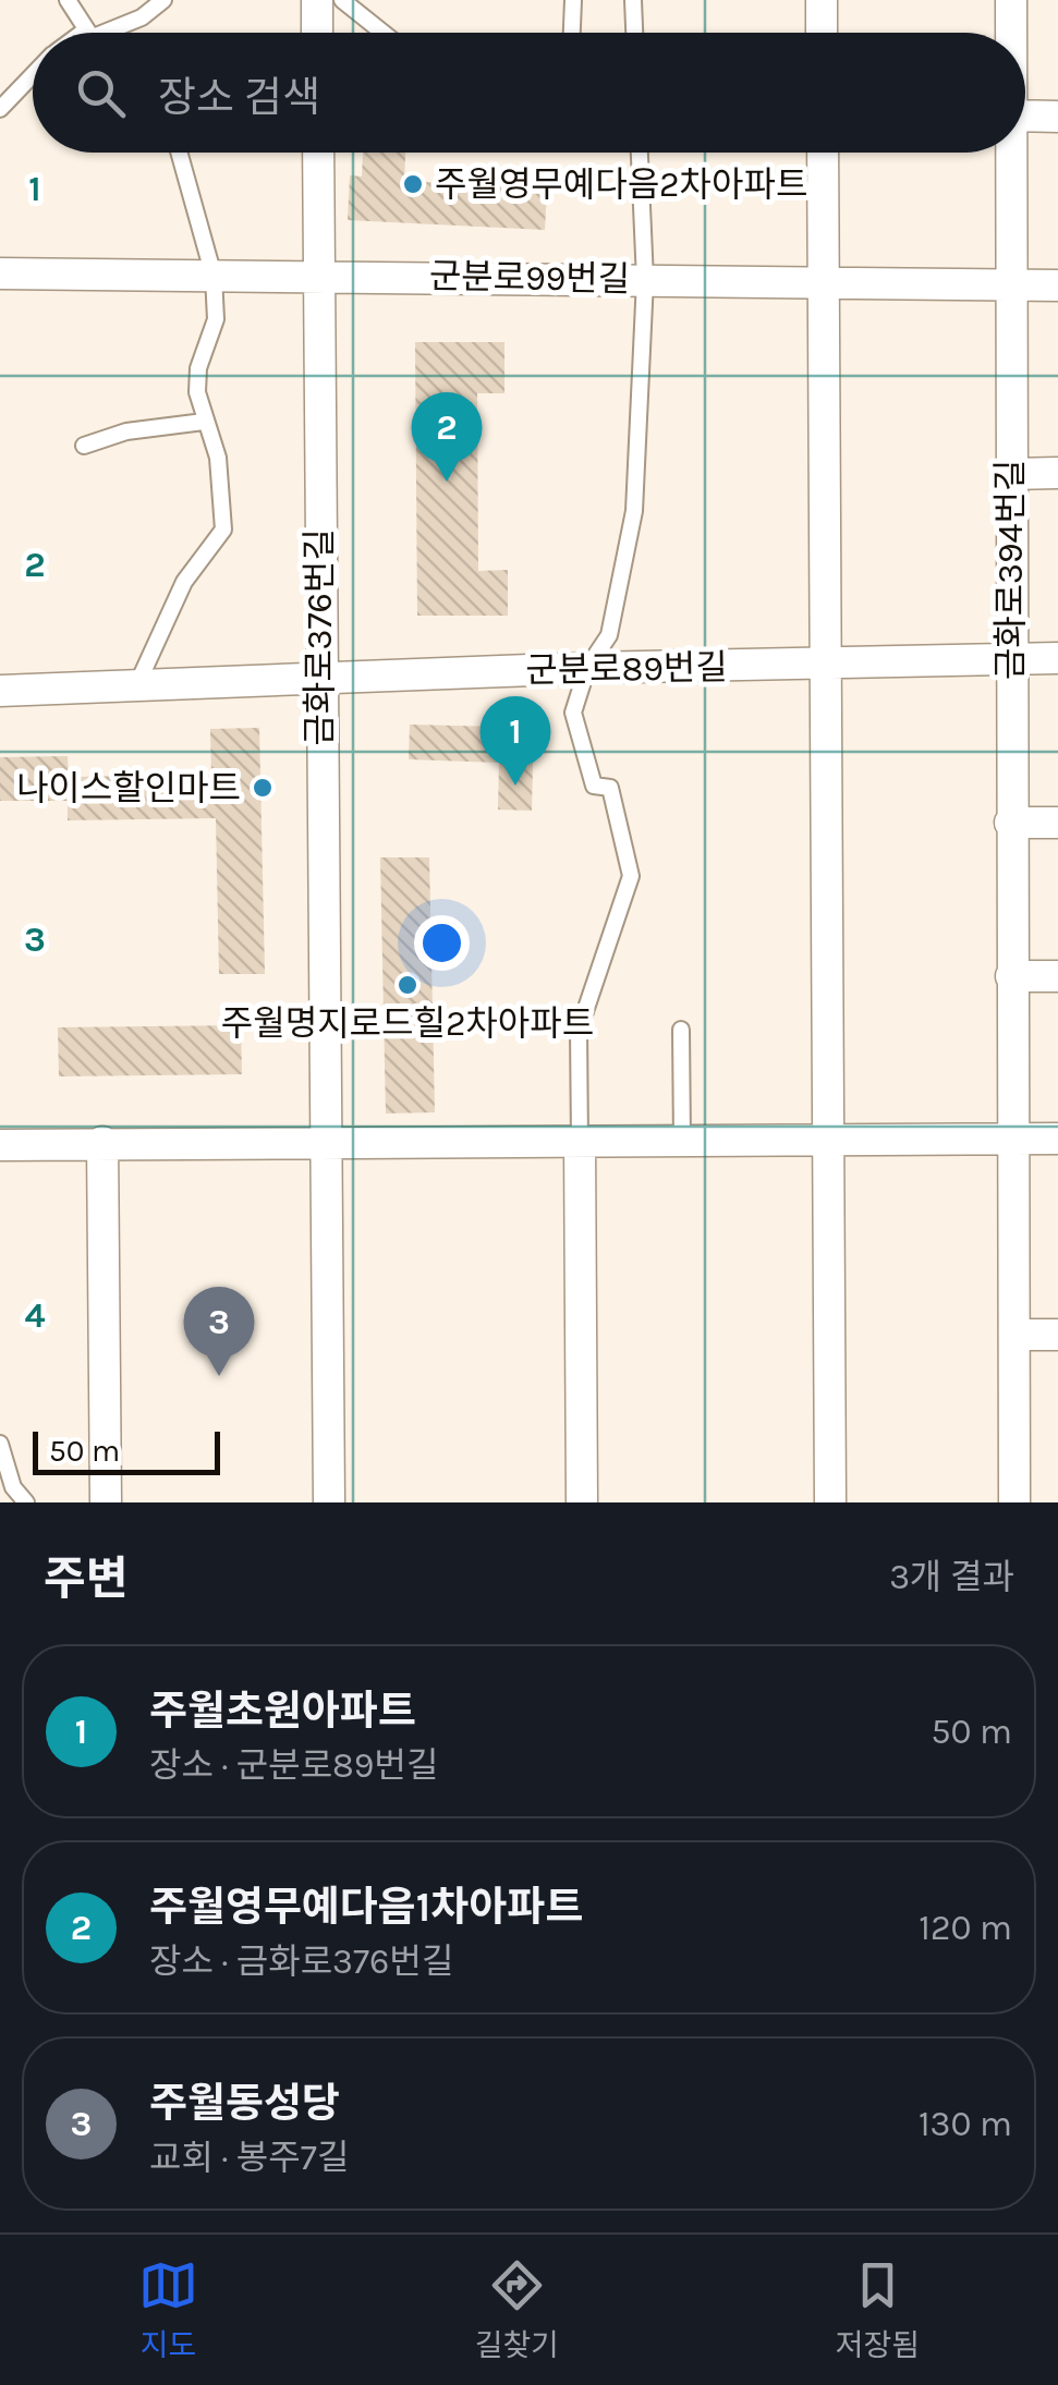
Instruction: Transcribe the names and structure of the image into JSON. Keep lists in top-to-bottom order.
{
  "streets": {
    "street": [
      "군분로99번길",
      "금화로394번길",
      "금화로376번길",
      "군분로89번길"
    ]
  },
  "crossings": [
    ["군분로99번길", "금화로394번길"],
    ["군분로99번길", "금화로376번길"],
    ["금화로394번길", "군분로89번길"],
    ["금화로376번길", "군분로89번길"]
  ],
  "places": ["주월영무예다음2차아파트", "나이스할인마트", "주월명지로드힐2차아파트"],
  "scale_bar": "50 m",
  "page": {
    "search": "장소 검색",
    "pins": ["2", "1", "3"],
    "scale": "50 m",
    "heading": ["주변", "3개 결과"],
    "list": [
      {
        "mark": "1",
        "name": "주월초원아파트",
        "note": "장소 · 군분로89번길",
        "value": "50 m"
      },
      {
        "mark": "2",
        "name": "주월영무예다음1차아파트",
        "note": "장소 · 금화로376번길",
        "value": "120 m"
      },
      {
        "mark": "3",
        "name": "주월동성당",
        "note": "교회 · 봉주7길",
        "value": "130 m"
      }
    ],
    "nav": ["지도", "길찾기", "저장됨"]
  },
  "grid": {
    "rows": [
      "1",
      "2",
      "3",
      "4"
    ]
  }
}
